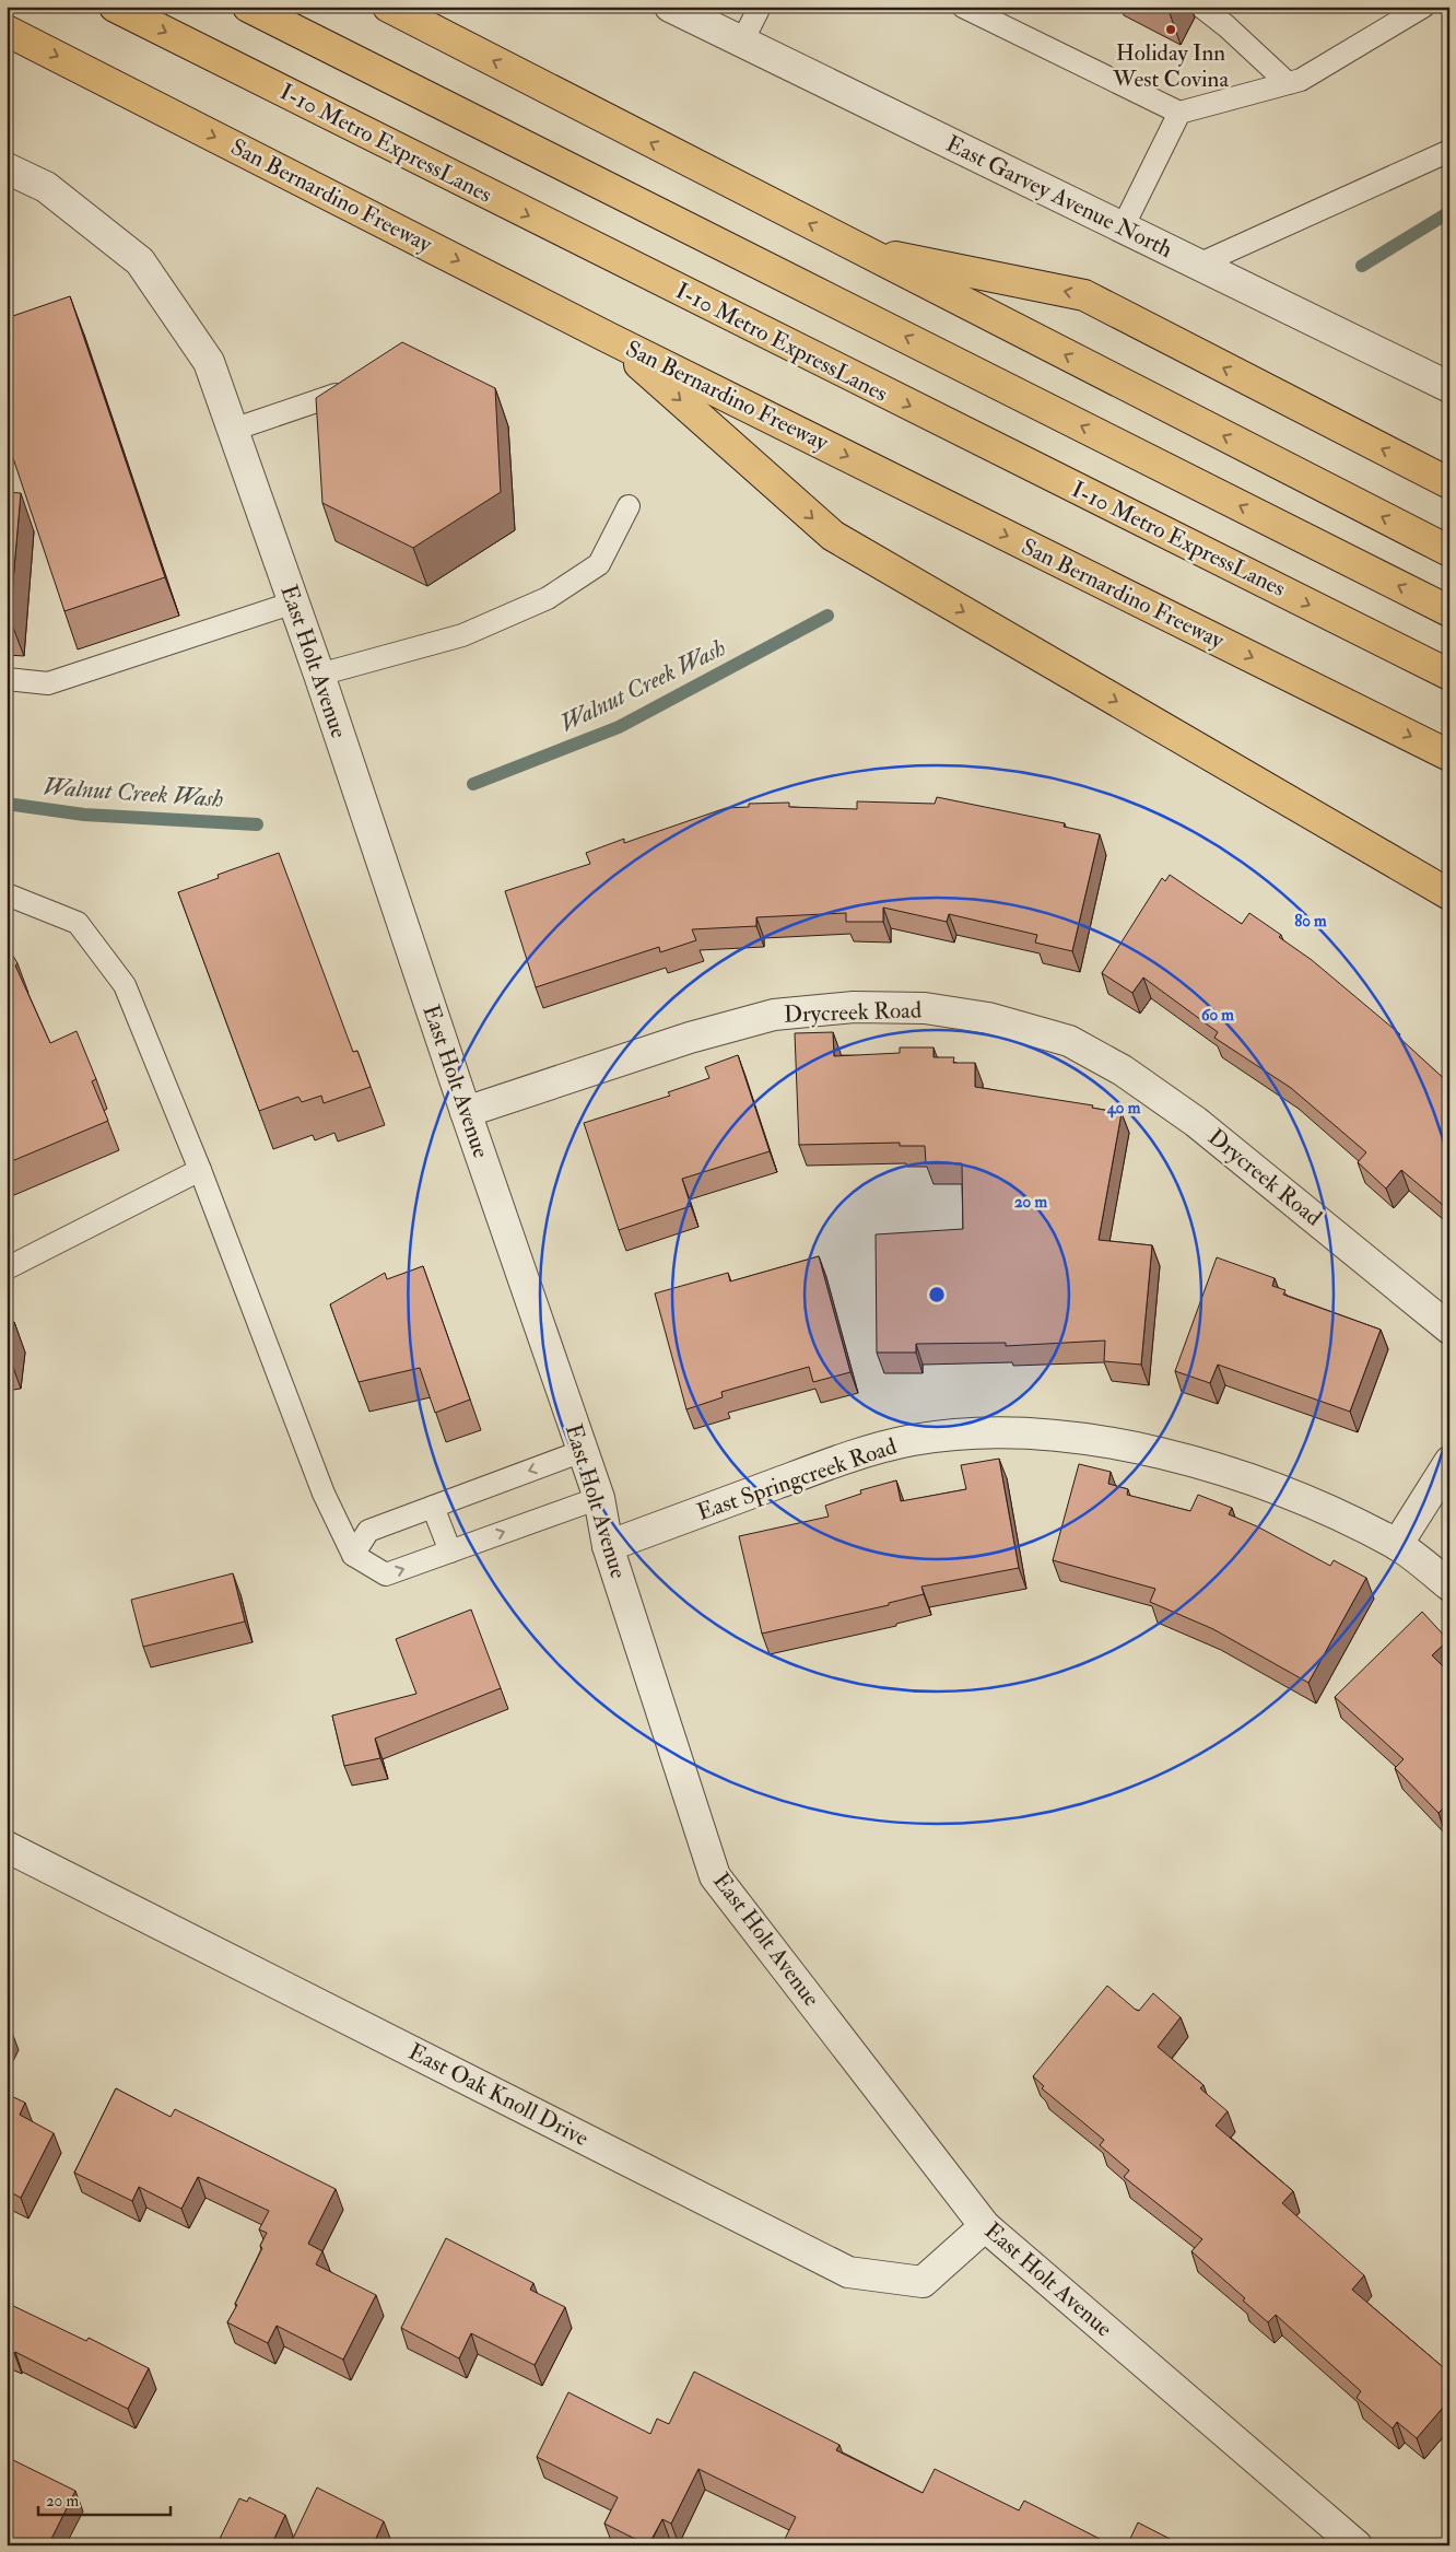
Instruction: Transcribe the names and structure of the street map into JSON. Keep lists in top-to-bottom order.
{
  "streets": {
    "highway": ["I-10 Metro ExpressLanes", "San Bernardino Freeway"],
    "street": [
      "East Garvey Avenue North",
      "East Holt Avenue",
      "Drycreek Road",
      "East Springcreek Road",
      "East Oak Knoll Drive"
    ]
  },
  "crossings": [
    ["East Holt Avenue", "Drycreek Road"],
    ["East Holt Avenue", "East Springcreek Road"],
    ["East Holt Avenue", "East Oak Knoll Drive"]
  ],
  "water": ["Walnut Creek Wash"],
  "places": ["Holiday Inn West Covina"],
  "scale_bar": "20 m",
  "rings": [
    "80 m",
    "60 m",
    "40 m",
    "20 m"
  ]
}
